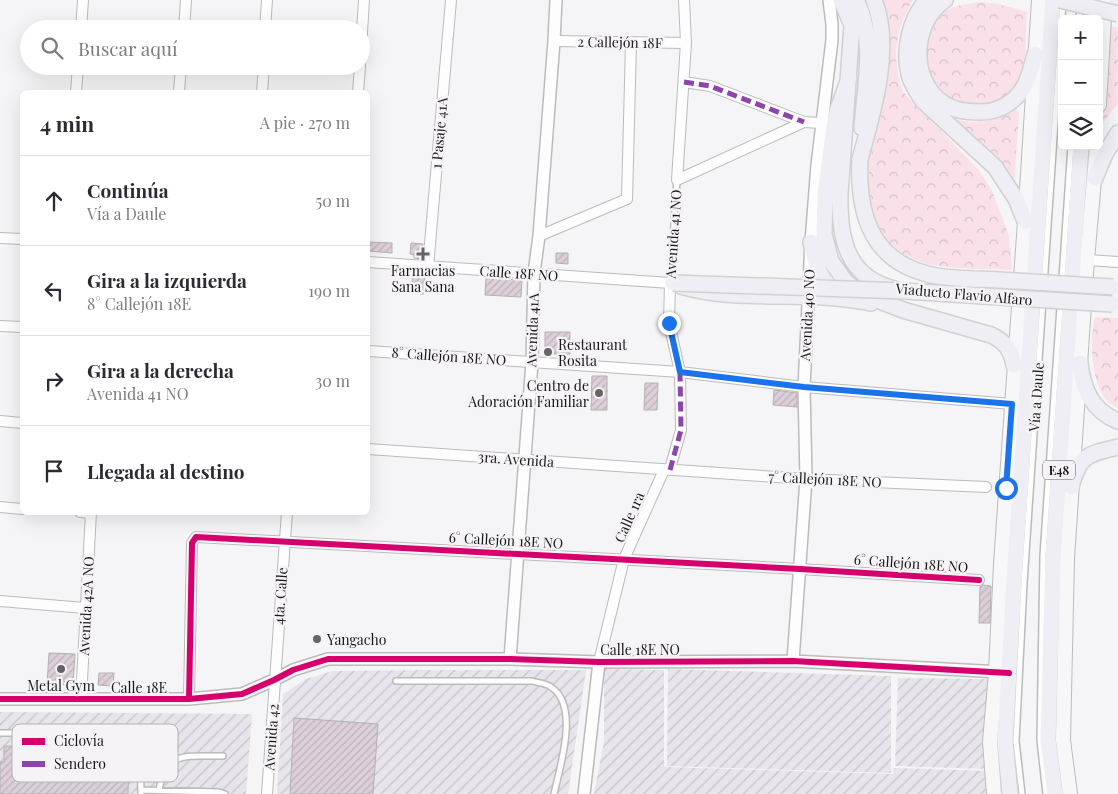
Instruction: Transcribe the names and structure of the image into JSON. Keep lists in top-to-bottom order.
{
  "streets": {
    "main road": ["Viaducto Flavio Alfaro", "Vía a Daule", "E48"],
    "street": [
      "2 Callejón 18F",
      "1 Pasaje 41A",
      "Avenida 41 NO",
      "Calle 18F NO",
      "Avenida 40 NO",
      "Avenida 41A",
      "8° Callejón 18E NO",
      "3ra. Avenida",
      "7° Callejón 18E NO",
      "Calle 1ra",
      "6° Callejón 18E NO",
      "4ta. Calle",
      "Avenida 42A NO",
      "Calle 18E NO",
      "Calle 18E",
      "Avenida 42"
    ]
  },
  "crossings": [
    ["2 Callejón 18F", "Avenida 41 NO"],
    ["2 Callejón 18F", "Avenida 41A"],
    ["1 Pasaje 41A", "Calle 18F NO"],
    ["Avenida 41 NO", "Calle 18F NO"],
    ["Avenida 41 NO", "8° Callejón 18E NO"],
    ["Avenida 41 NO", "3ra. Avenida"],
    ["Avenida 41 NO", "7° Callejón 18E NO"],
    ["Avenida 41 NO", "Calle 1ra"],
    ["Calle 18F NO", "Avenida 41A"],
    ["Avenida 40 NO", "8° Callejón 18E NO"],
    ["Avenida 40 NO", "7° Callejón 18E NO"],
    ["Avenida 40 NO", "6° Callejón 18E NO"],
    ["Avenida 40 NO", "Calle 18E NO"],
    ["Avenida 41A", "8° Callejón 18E NO"],
    ["Avenida 41A", "3ra. Avenida"],
    ["Avenida 41A", "6° Callejón 18E NO"],
    ["Avenida 41A", "Calle 18E NO"],
    ["8° Callejón 18E NO", "Vía a Daule"],
    ["Vía a Daule", "Calle 18E NO"],
    ["3ra. Avenida", "7° Callejón 18E NO"],
    ["3ra. Avenida", "Calle 1ra"],
    ["7° Callejón 18E NO", "Calle 1ra"],
    ["Calle 1ra", "6° Callejón 18E NO"],
    ["Calle 1ra", "Calle 18E NO"],
    ["6° Callejón 18E NO", "4ta. Calle"],
    ["6° Callejón 18E NO", "Calle 18E"],
    ["4ta. Calle", "Calle 18E NO"],
    ["4ta. Calle", "Calle 18E"],
    ["4ta. Calle", "Avenida 42"],
    ["Avenida 42A NO", "Calle 18E"],
    ["Calle 18E NO", "Calle 18E"],
    ["Calle 18E NO", "Avenida 42"],
    ["Calle 18E", "Avenida 42"]
  ],
  "places": {
    "health": ["Farmacias Sana Sana"],
    "other": [
      "Restaurant Rosita",
      "Centro de Adoración Familiar",
      "Yangacho",
      "Metal Gym"
    ]
  },
  "legend": ["Ciclovía", "Sendero"],
  "page": {
    "map_buttons": ["+", "−"],
    "search": "Buscar aquí",
    "heading": ["4 min", "A pie · 270 m"],
    "list": [
      ["Continúa", "Vía a Daule", "50 m"],
      ["Gira a la izquierda", "8° Callejón 18E", "190 m"],
      ["Gira a la derecha", "Avenida 41 NO", "30 m"],
      "Llegada al destino"
    ]
  }
}
